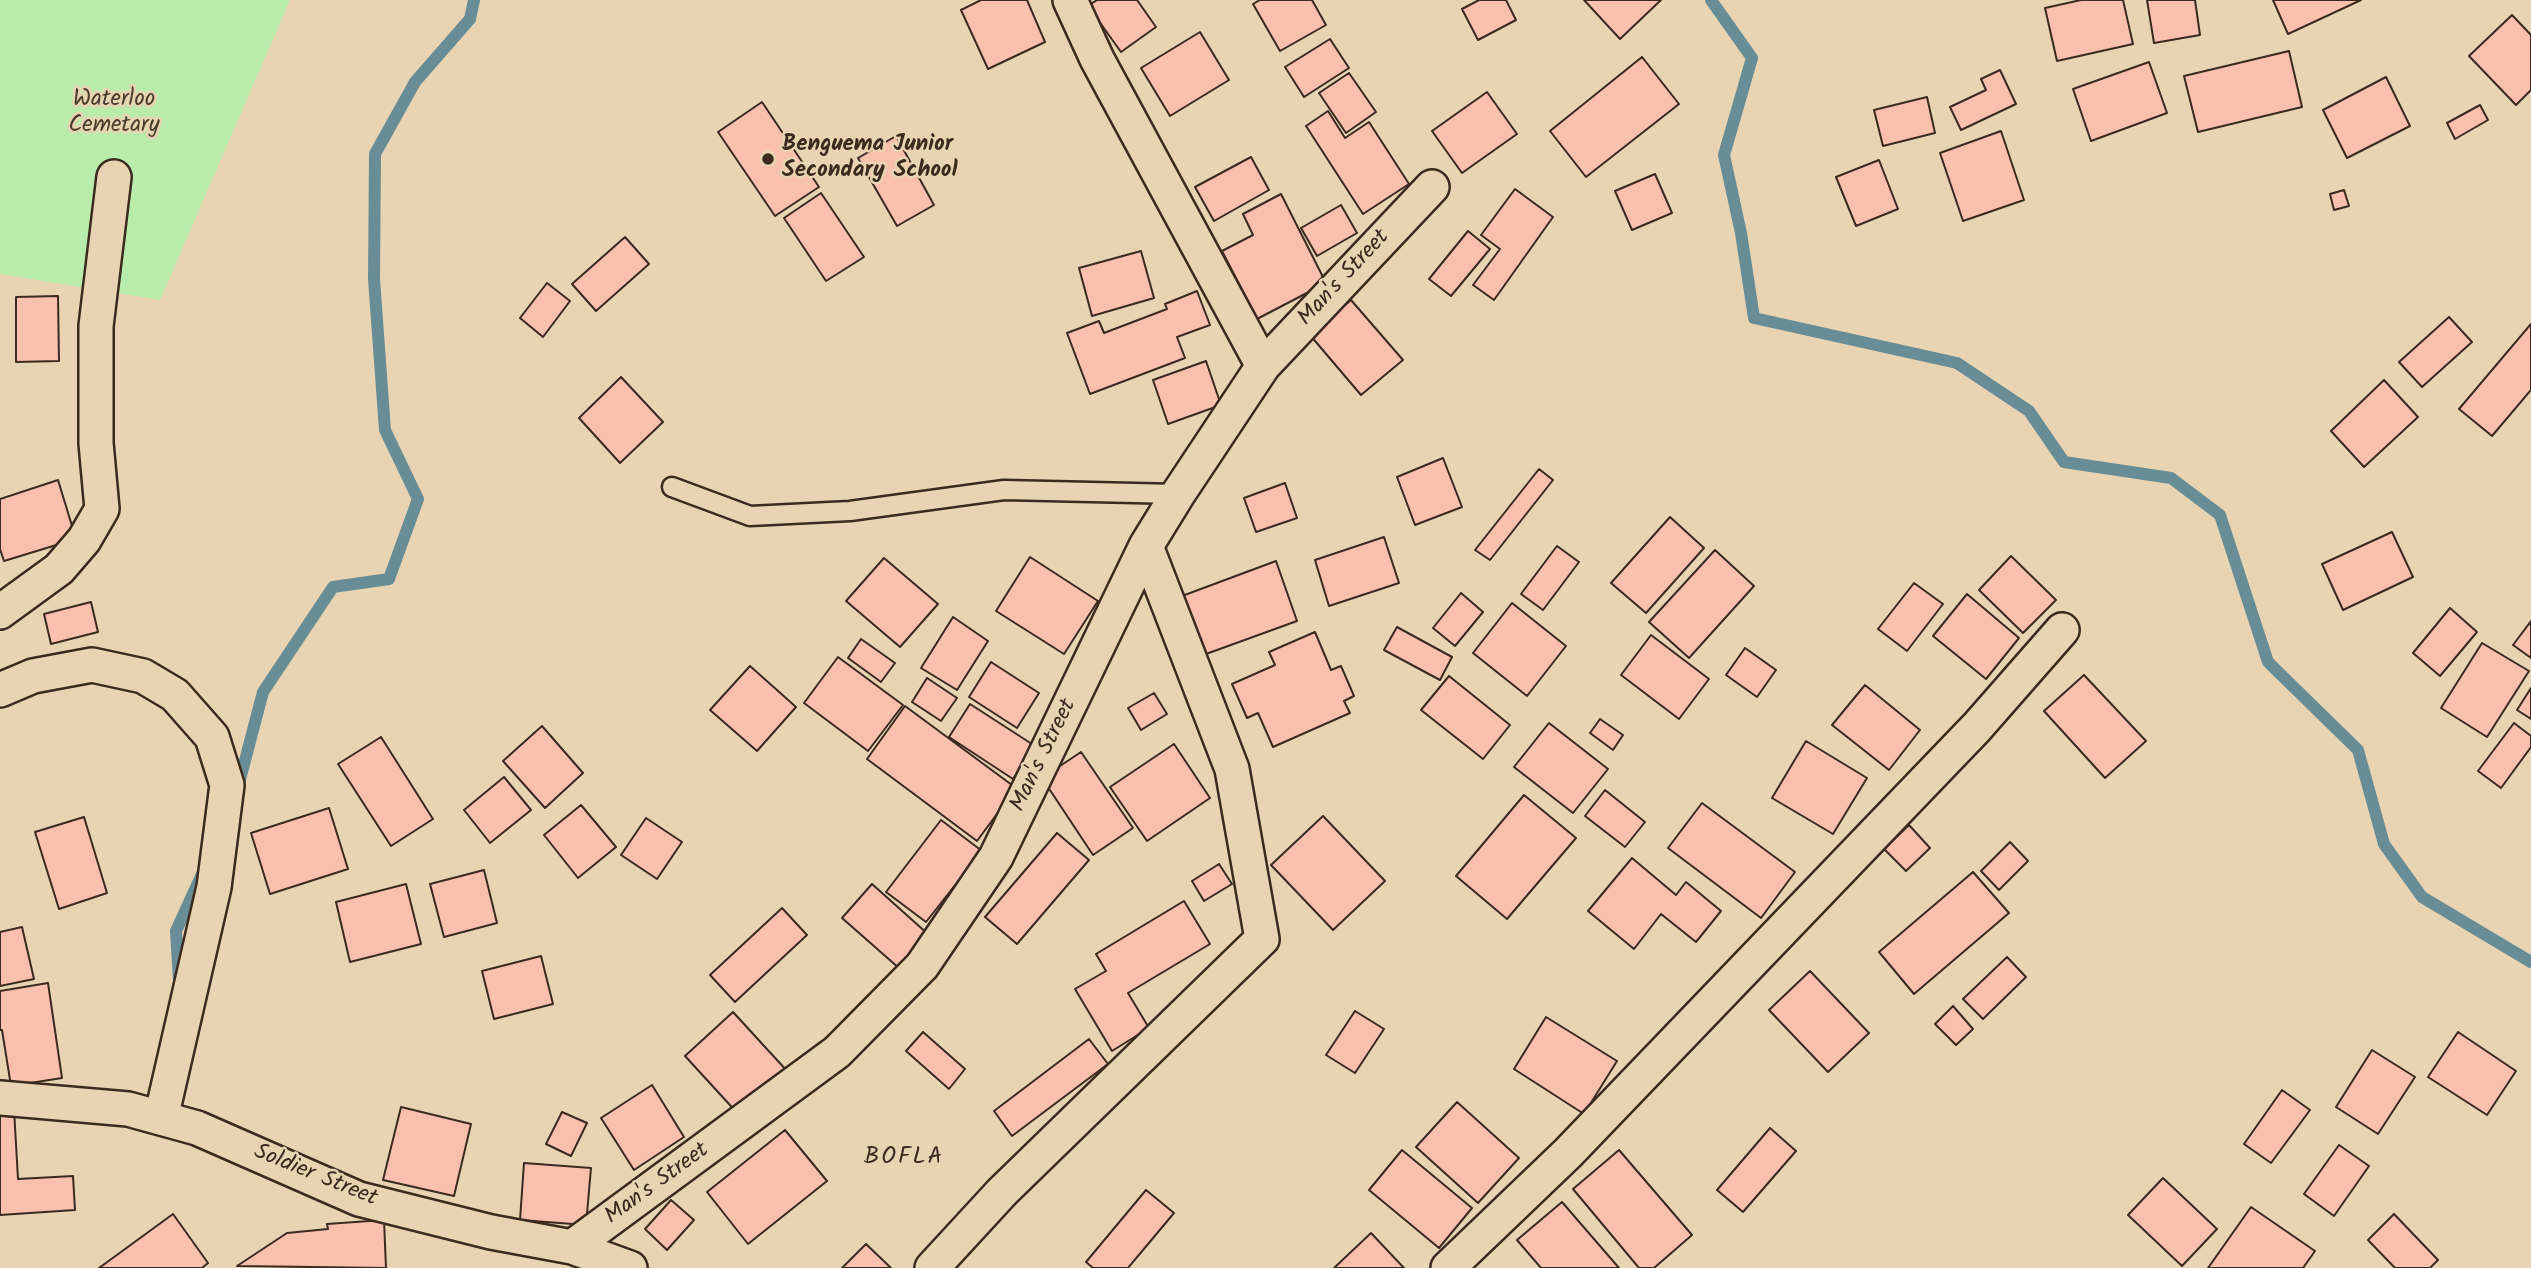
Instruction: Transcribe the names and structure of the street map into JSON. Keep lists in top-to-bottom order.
{
  "streets": {
    "street": ["Man's Street", "Soldier Street"]
  },
  "crossings": [
    ["Man's Street", "Soldier Street"]
  ],
  "districts": ["BOFLA"],
  "parks": ["Waterloo Cemetary"],
  "places": ["Benguema Junior Secondary School"]
}
